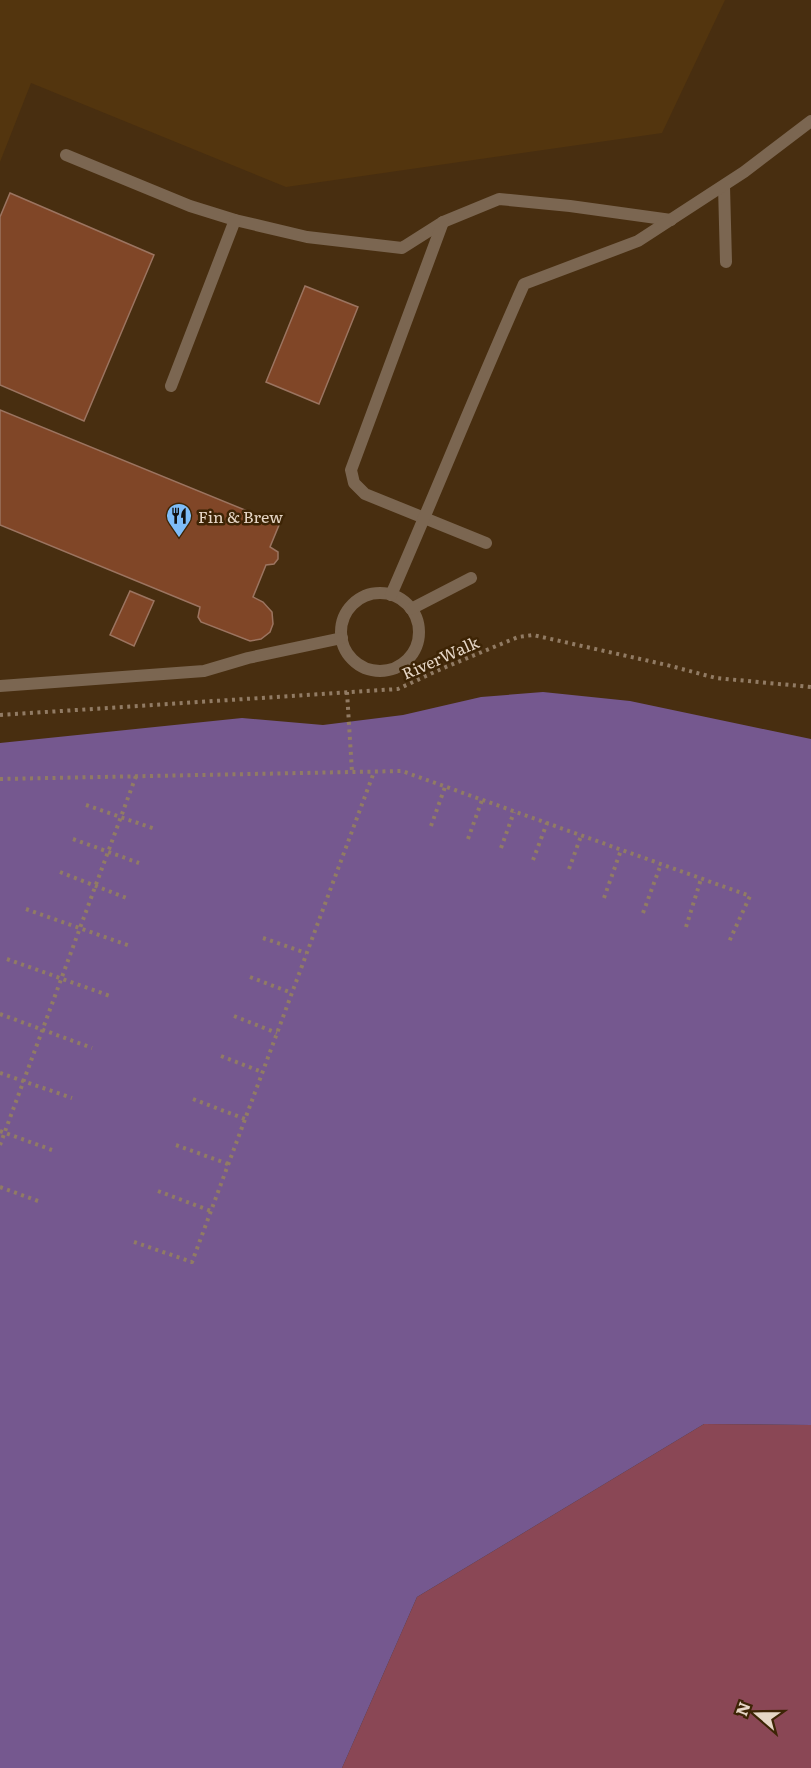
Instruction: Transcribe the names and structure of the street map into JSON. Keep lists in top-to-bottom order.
{
  "streets": {
    "path": ["RiverWalk"]
  },
  "places": {
    "restaurant": ["Fin & Brew"]
  },
  "north": "left"
}
